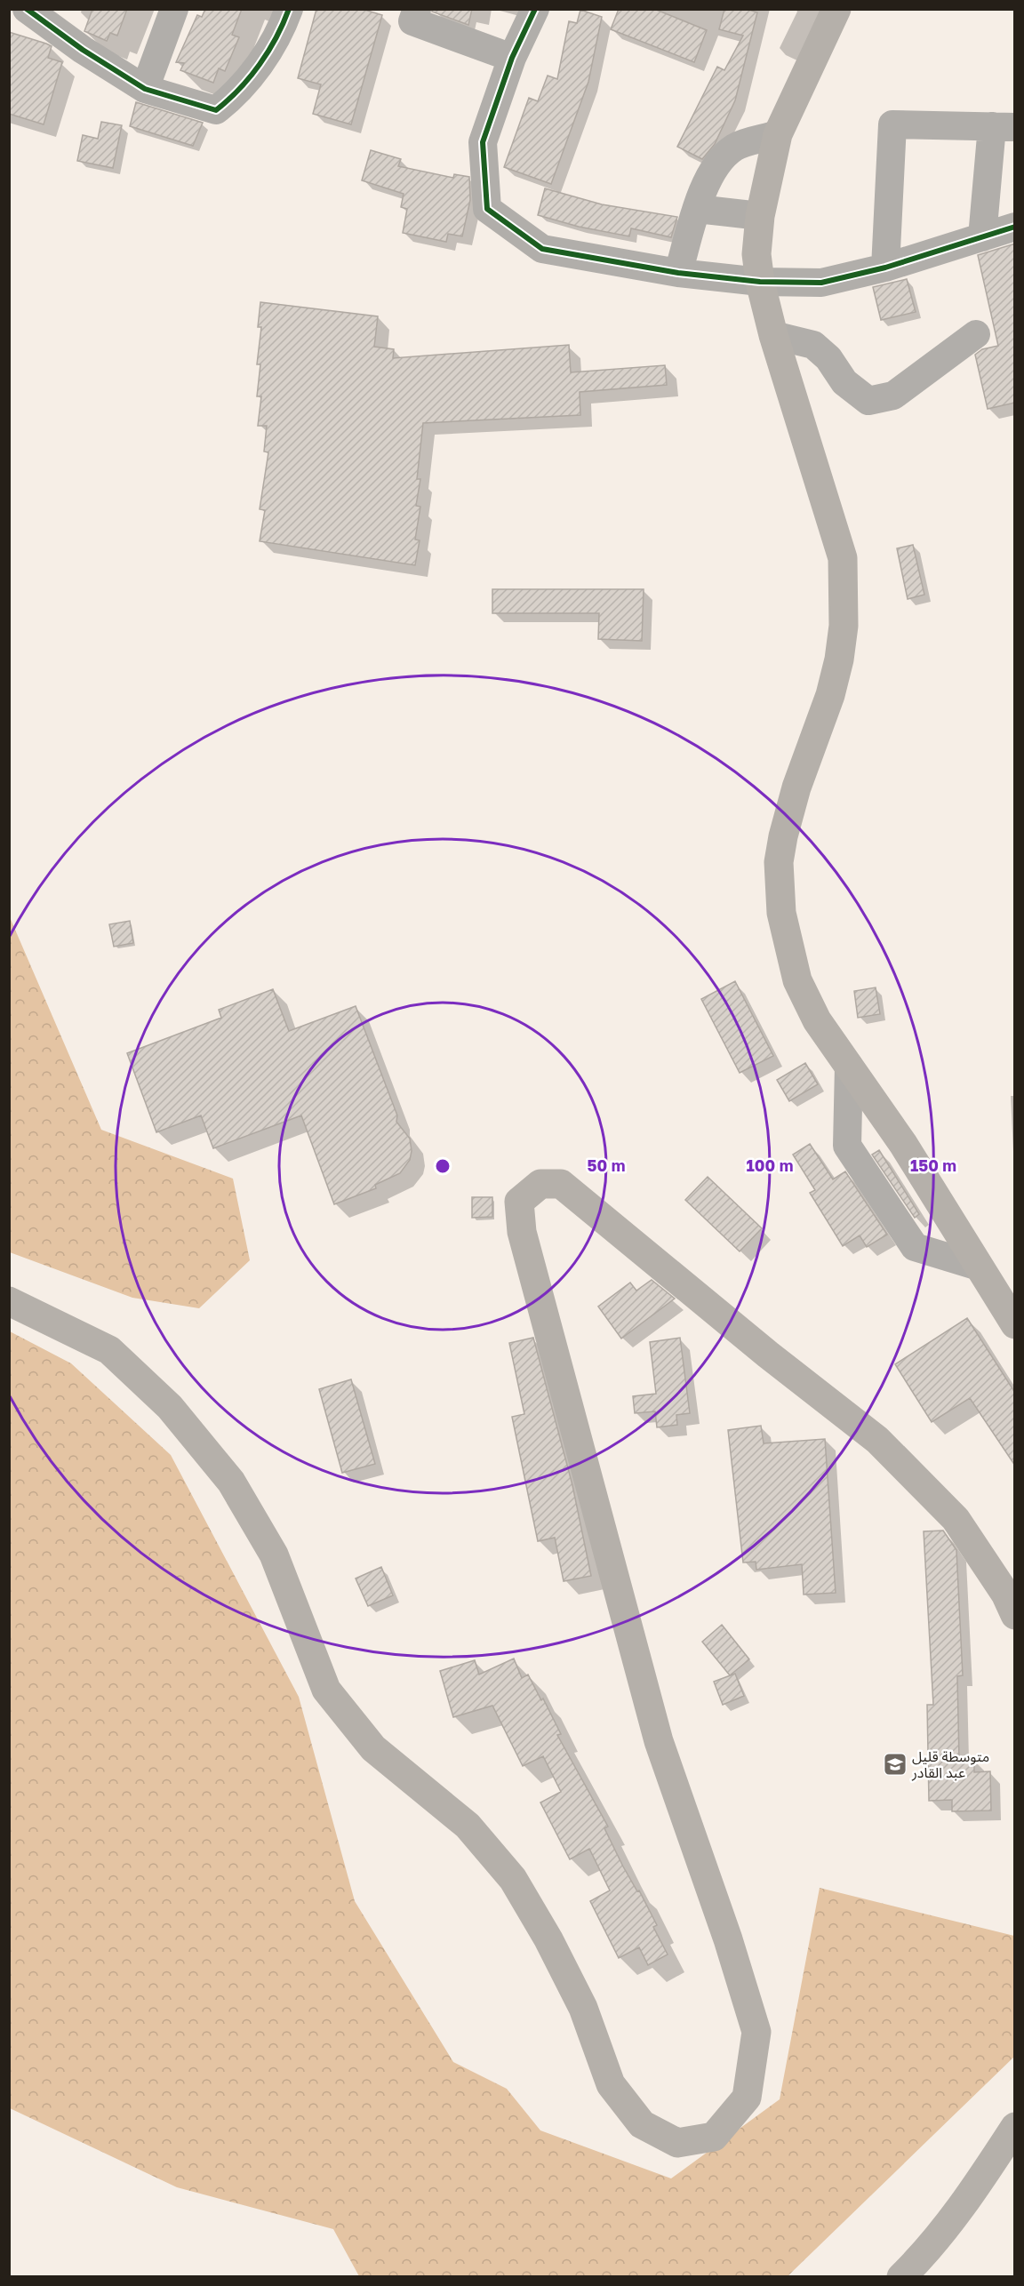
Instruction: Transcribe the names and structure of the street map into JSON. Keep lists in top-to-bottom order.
{
  "places": {
    "school or university": ["متوسطة قليل عبد القادر"]
  },
  "rings": ["50 m", "100 m", "150 m"]
}
